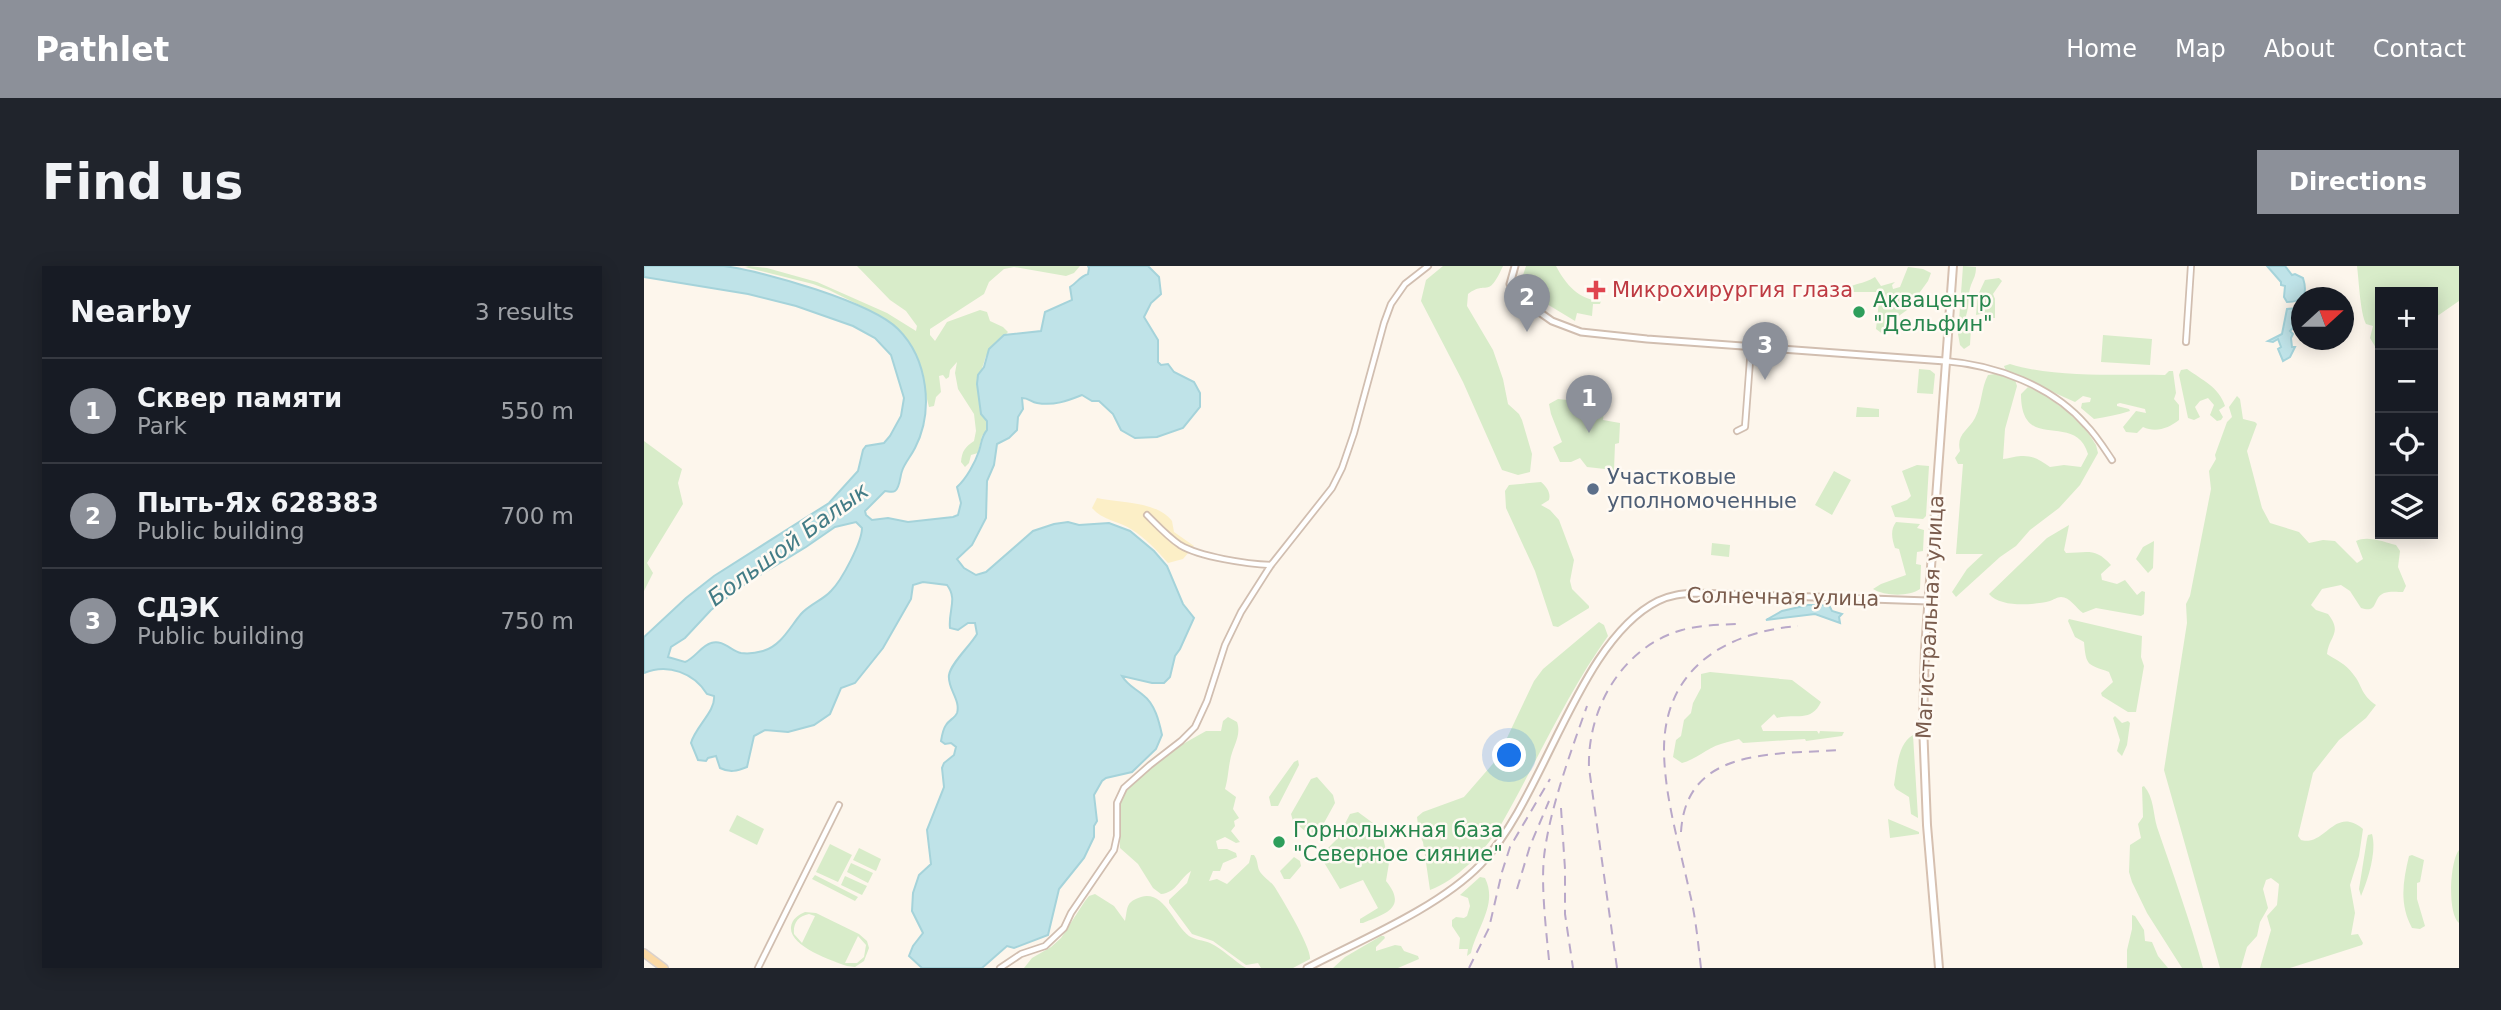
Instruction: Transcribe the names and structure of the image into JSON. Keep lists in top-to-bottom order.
{
  "streets": {
    "main road": ["Магистральная улица"],
    "street": ["Солнечная улица"]
  },
  "crossings": [
    ["Солнечная улица", "Магистральная улица"]
  ],
  "water": ["Большой Балык"],
  "places": {
    "health": ["Микрохирургия глаза"],
    "other": ["Аквацентр \"Дельфин\"", "Участковые уполномоченные", "Горнолыжная база \"Северное сияние\""]
  },
  "north": "right",
  "page": {
    "header": "Pathlet",
    "nav": [
      "Home",
      "Map",
      "About",
      "Contact"
    ],
    "buttons": "Directions",
    "title": "Find us",
    "heading": ["Nearby", "3 results"],
    "pins": ["2", "3", "1"],
    "map_buttons": ["+", "−"],
    "list": [
      {
        "mark": "1",
        "name": "Сквер памяти",
        "note": "Park",
        "value": "550 m"
      },
      {
        "mark": "2",
        "name": "Пыть-Ях 628383",
        "note": "Public building",
        "value": "700 m"
      },
      {
        "mark": "3",
        "name": "СДЭК",
        "note": "Public building",
        "value": "750 m"
      }
    ]
  }
}
